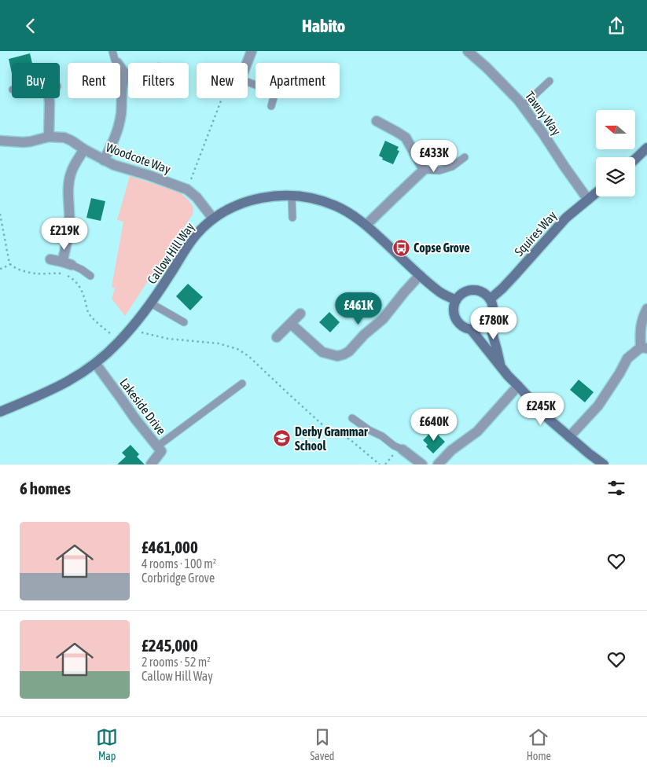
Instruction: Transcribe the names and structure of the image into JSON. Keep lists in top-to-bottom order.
{
  "streets": {
    "street": [
      "Tawny Way",
      "Woodcote Way",
      "Squires Way",
      "Callow Hill Way",
      "Lakeside Drive"
    ]
  },
  "crossings": [
    ["Tawny Way", "Squires Way"],
    ["Woodcote Way", "Callow Hill Way"],
    ["Squires Way", "Callow Hill Way"],
    ["Callow Hill Way", "Lakeside Drive"]
  ],
  "places": {
    "bus stop": ["Copse Grove"],
    "school or university": ["Derby Grammar School"]
  },
  "north": "left",
  "page": {
    "header": "Habito",
    "chip": [
      "Buy",
      "Rent",
      "Filters",
      "New",
      "Apartment"
    ],
    "price": [
      "£433K",
      "£219K",
      "£461K",
      "£780K",
      "£245K",
      "£640K"
    ],
    "heading": "6 homes",
    "list": [
      {
        "name": "£461,000",
        "note": "4 rooms · 100 m² · Corbridge Grove"
      },
      {
        "name": "£245,000",
        "note": "2 rooms · 52 m² · Callow Hill Way"
      }
    ],
    "tabs": ["Map", "Saved", "Home"]
  }
}
